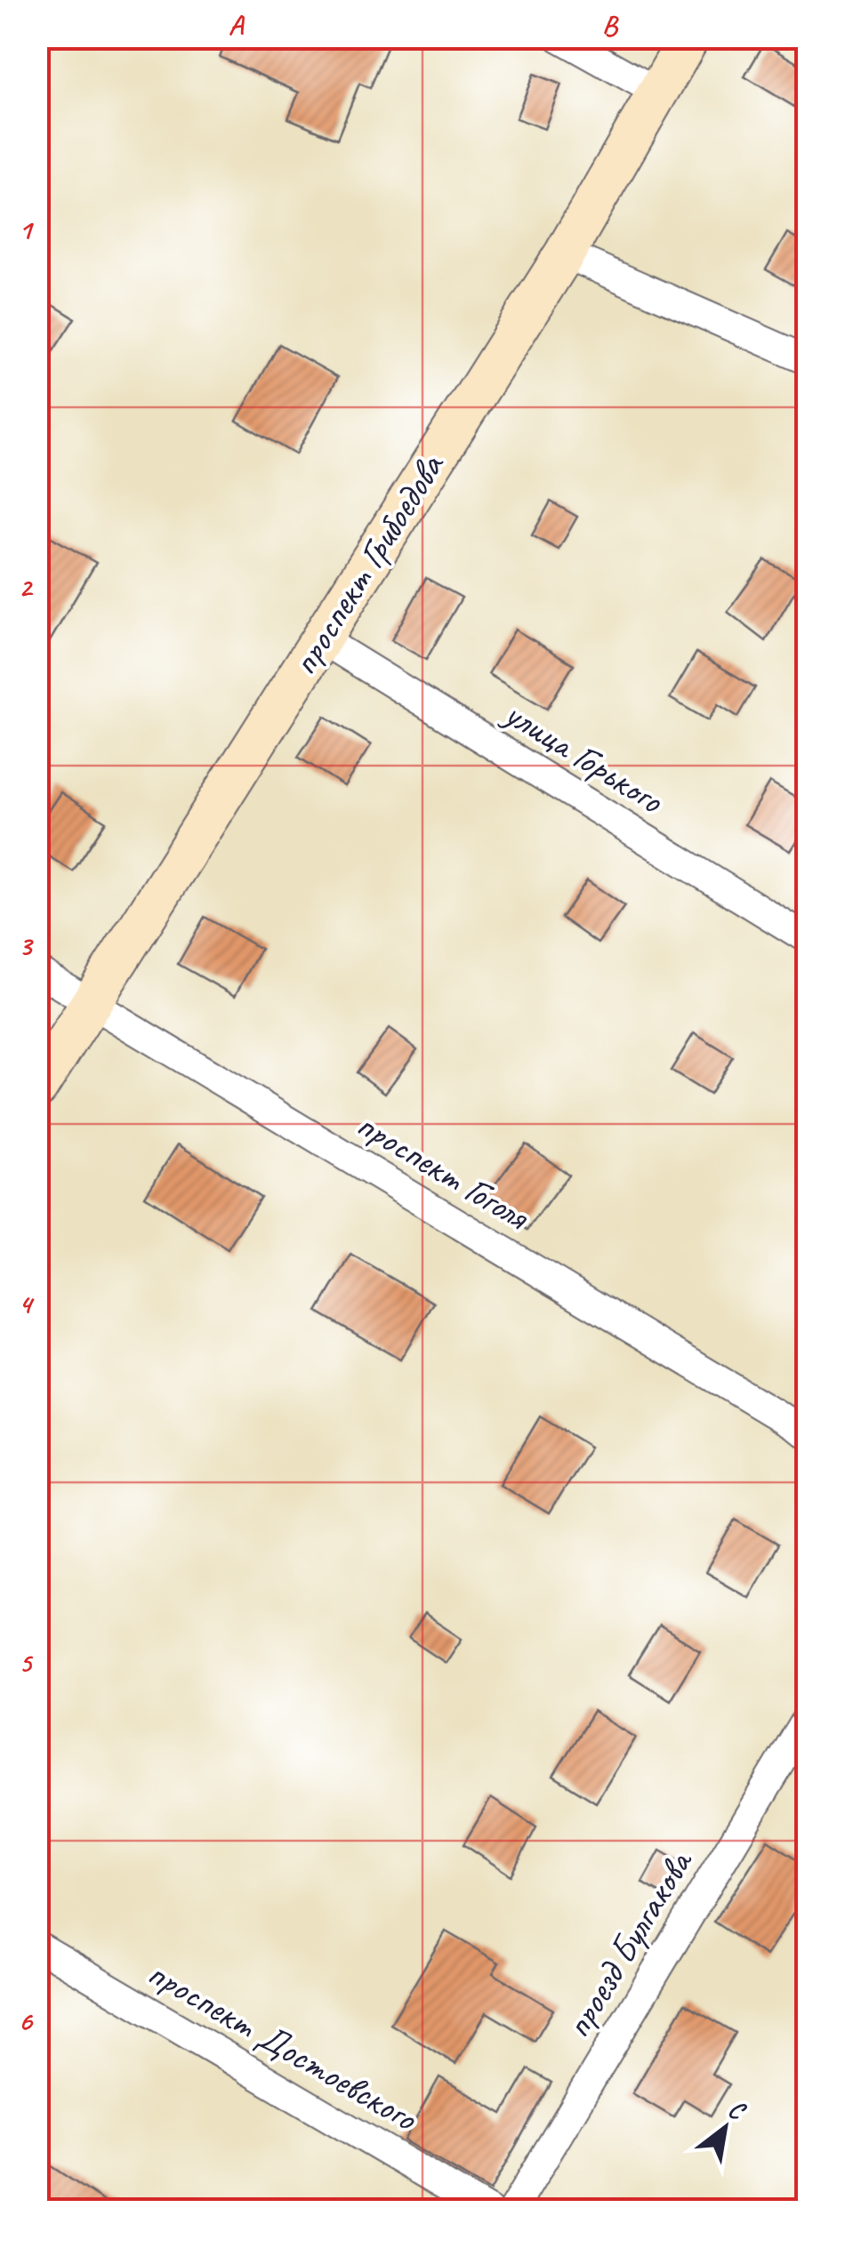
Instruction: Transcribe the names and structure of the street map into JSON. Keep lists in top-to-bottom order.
{
  "streets": {
    "street": [
      "проспект Грибоедова",
      "улица Горького",
      "проспект Гоголя",
      "проезд Булгакова",
      "проспект Достоевского"
    ]
  },
  "crossings": [
    ["проспект Грибоедова", "улица Горького"],
    ["проспект Грибоедова", "проспект Гоголя"]
  ],
  "north": "top right",
  "grid": {
    "columns": ["A", "B"],
    "rows": [
      "1",
      "2",
      "3",
      "4",
      "5",
      "6"
    ]
  }
}
